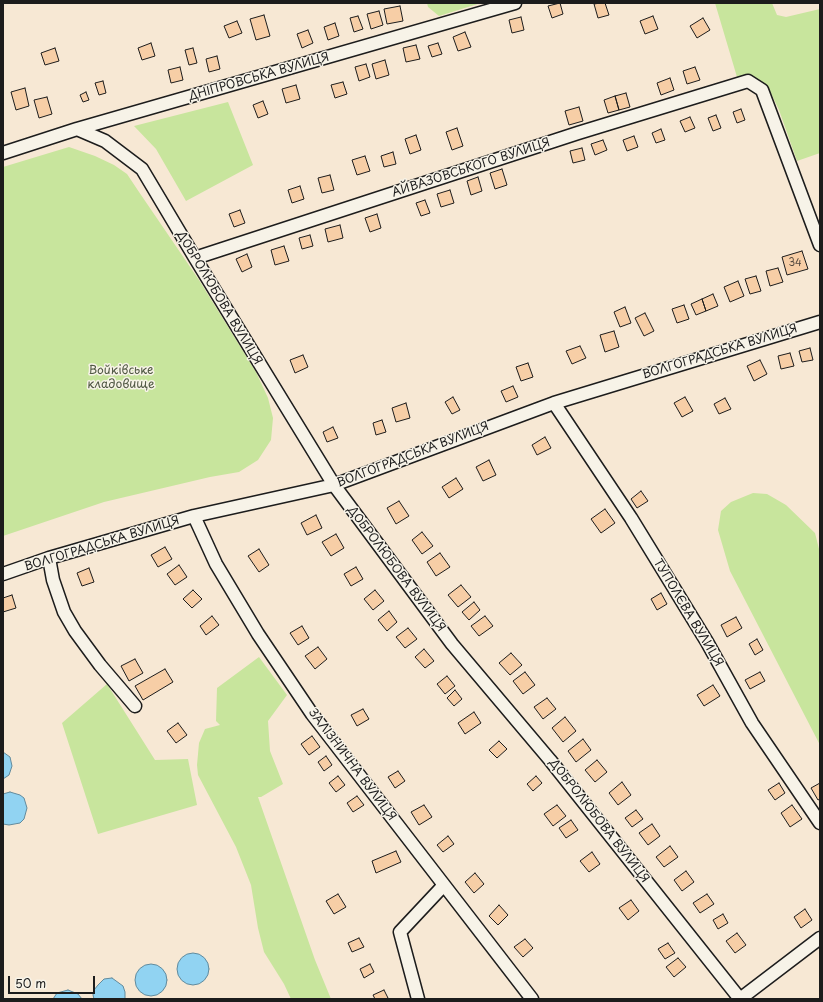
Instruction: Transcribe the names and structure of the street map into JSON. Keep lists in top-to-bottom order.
{
  "streets": {
    "street": [
      "ДНІПРОВСЬКА ВУЛИЦЯ",
      "АЙВАЗОВСЬКОГО ВУЛИЦЯ",
      "ДОБРОЛЮБОВА ВУЛИЦЯ",
      "ВОЛГОГРАДСЬКА ВУЛИЦЯ",
      "ТУПОЛЄВА ВУЛИЦЯ",
      "ЗАЛІЗНИЧНА ВУЛИЦЯ"
    ]
  },
  "crossings": [
    ["ДНІПРОВСЬКА ВУЛИЦЯ", "ДОБРОЛЮБОВА ВУЛИЦЯ"],
    ["АЙВАЗОВСЬКОГО ВУЛИЦЯ", "ДОБРОЛЮБОВА ВУЛИЦЯ"],
    ["ДОБРОЛЮБОВА ВУЛИЦЯ", "ВОЛГОГРАДСЬКА ВУЛИЦЯ"],
    ["ВОЛГОГРАДСЬКА ВУЛИЦЯ", "ТУПОЛЄВА ВУЛИЦЯ"],
    ["ВОЛГОГРАДСЬКА ВУЛИЦЯ", "ЗАЛІЗНИЧНА ВУЛИЦЯ"]
  ],
  "parks": ["Войківське кладовище"],
  "house_numbers": ["34"],
  "scale_bar": "50 m"
}
